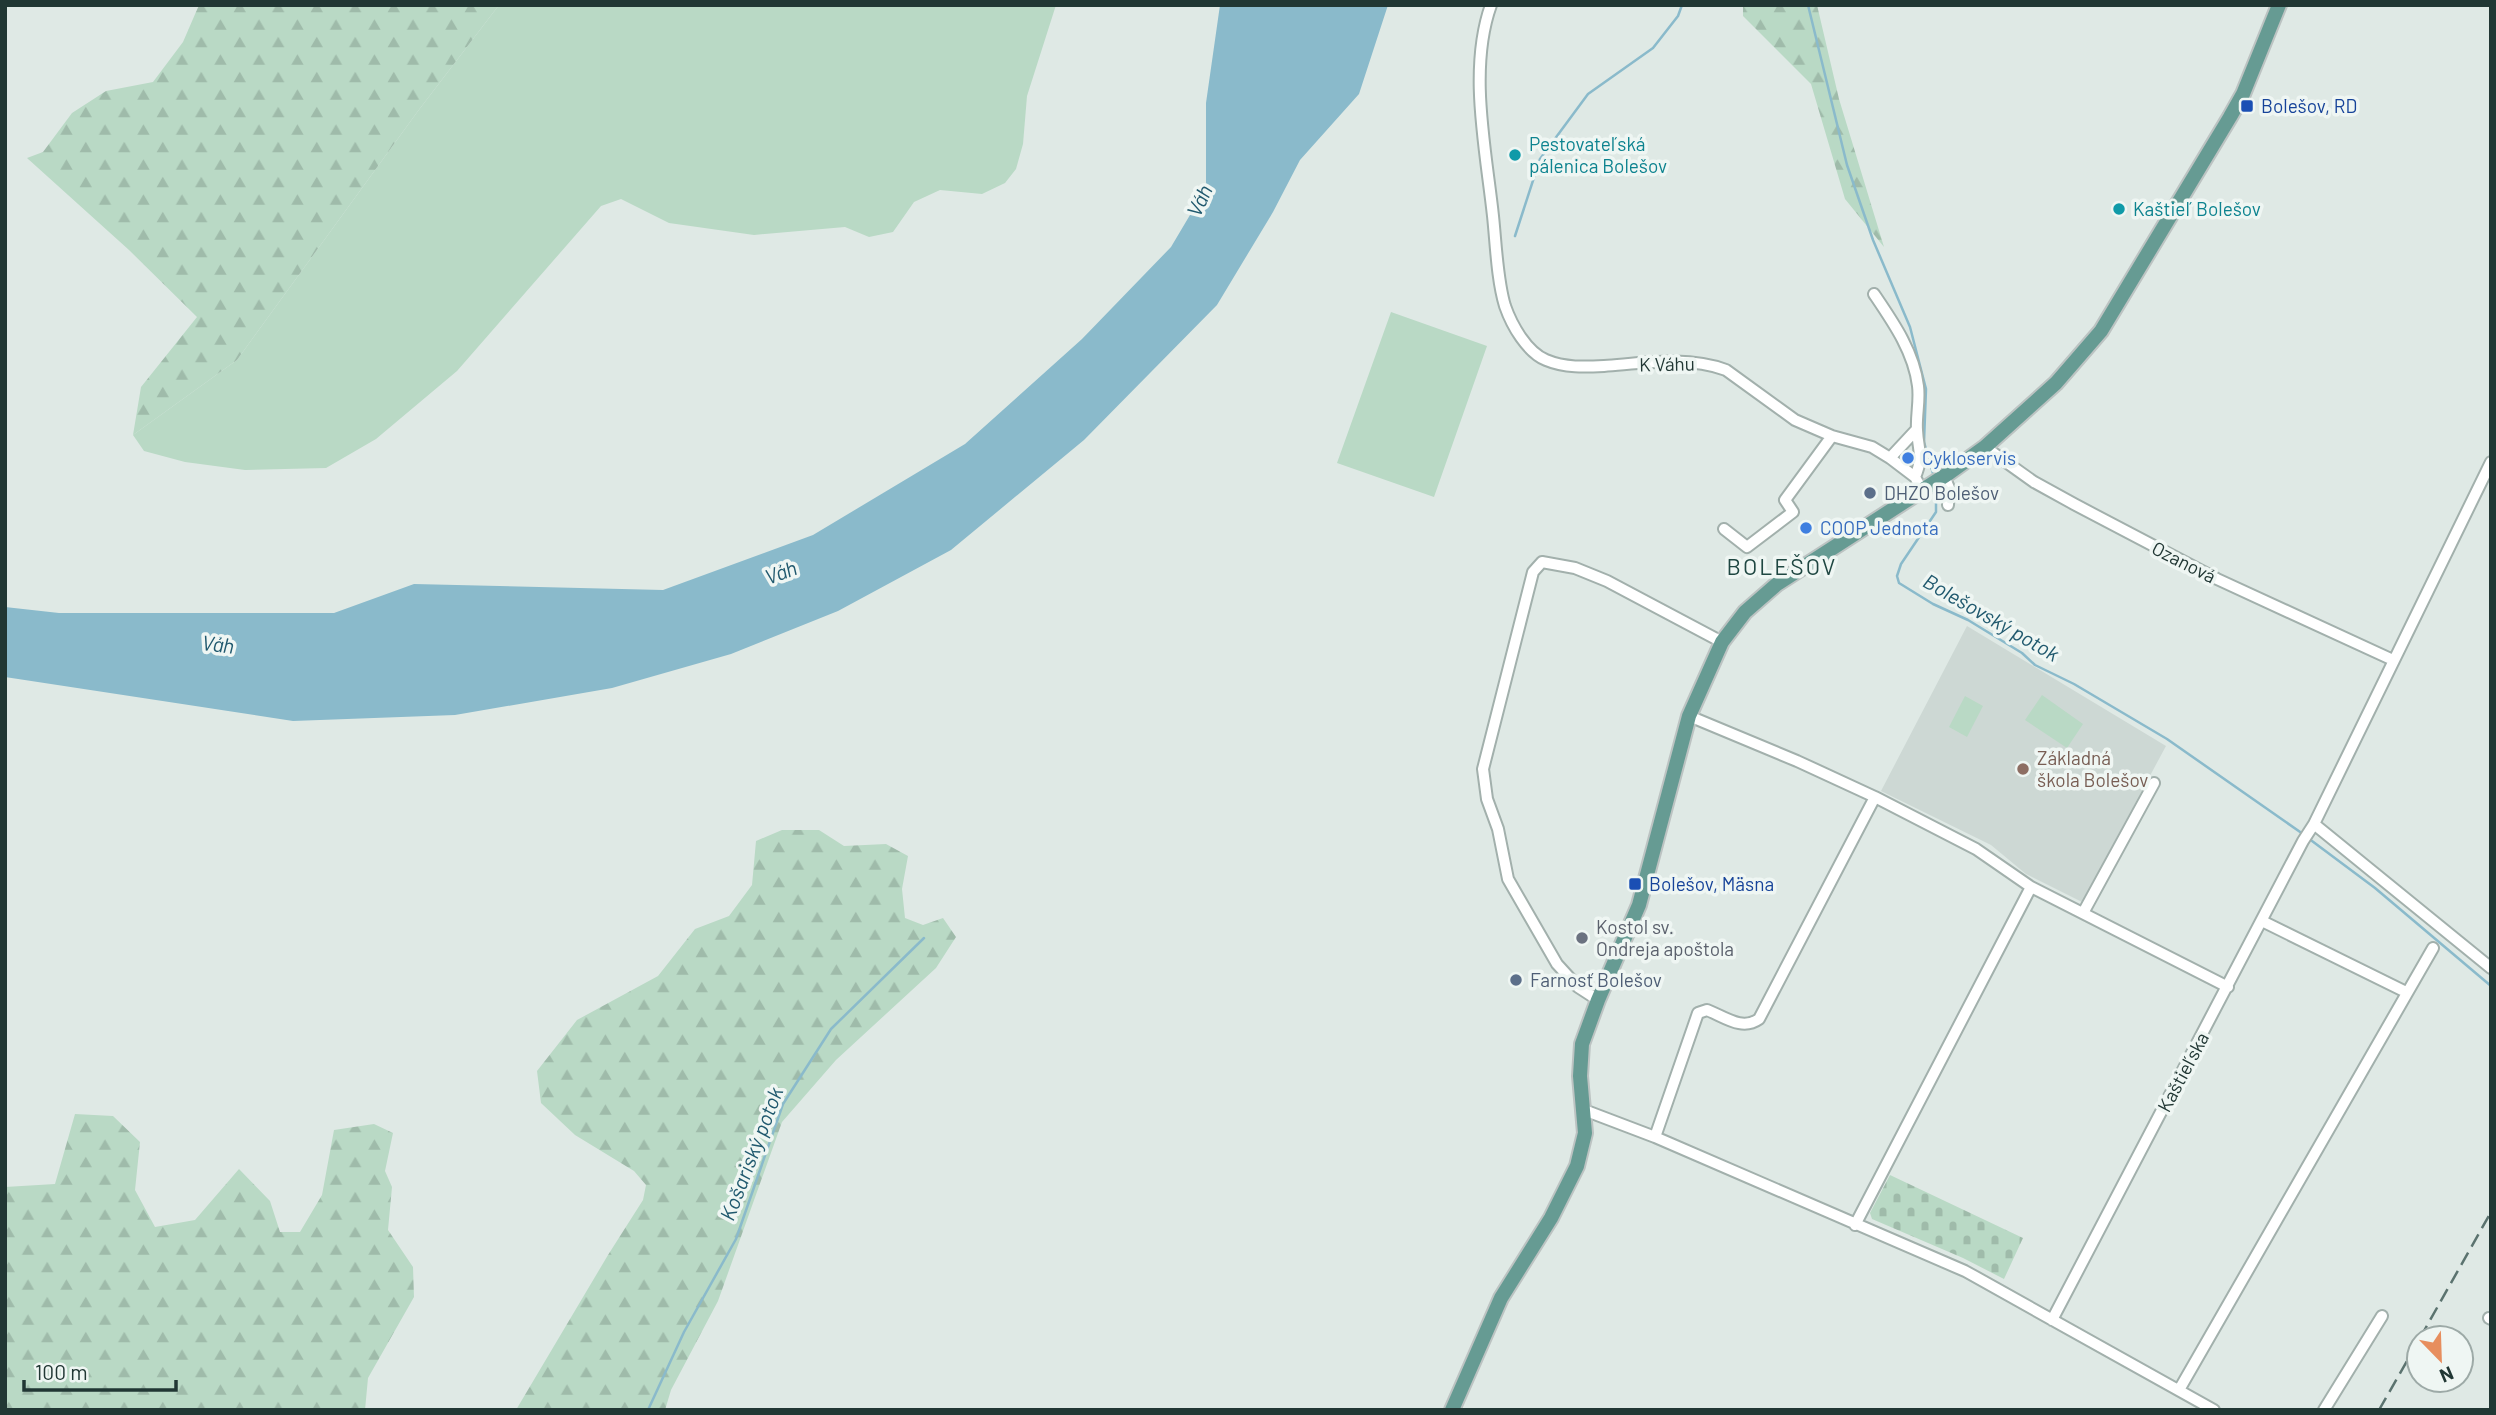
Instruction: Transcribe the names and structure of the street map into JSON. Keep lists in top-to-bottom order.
{
  "streets": {
    "street": ["K Váhu", "Ozanová", "Kaštieľska"]
  },
  "districts": ["BOLEŠOV"],
  "water": ["Váh", "Bolešovský potok", "Košariský potok"],
  "places": {
    "transit": ["Bolešov, RD", "Bolešov, Mäsna"],
    "other": [
      "Pestovateľská pálenica Bolešov",
      "Kaštieľ Bolešov",
      "Cykloservis",
      "DHZO Bolešov",
      "COOP Jednota",
      "Základná škola Bolešov",
      "Kostol sv. Ondreja apoštola",
      "Farnosť Bolešov"
    ]
  },
  "scale_bar": "100 m",
  "north": "bottom right"
}
